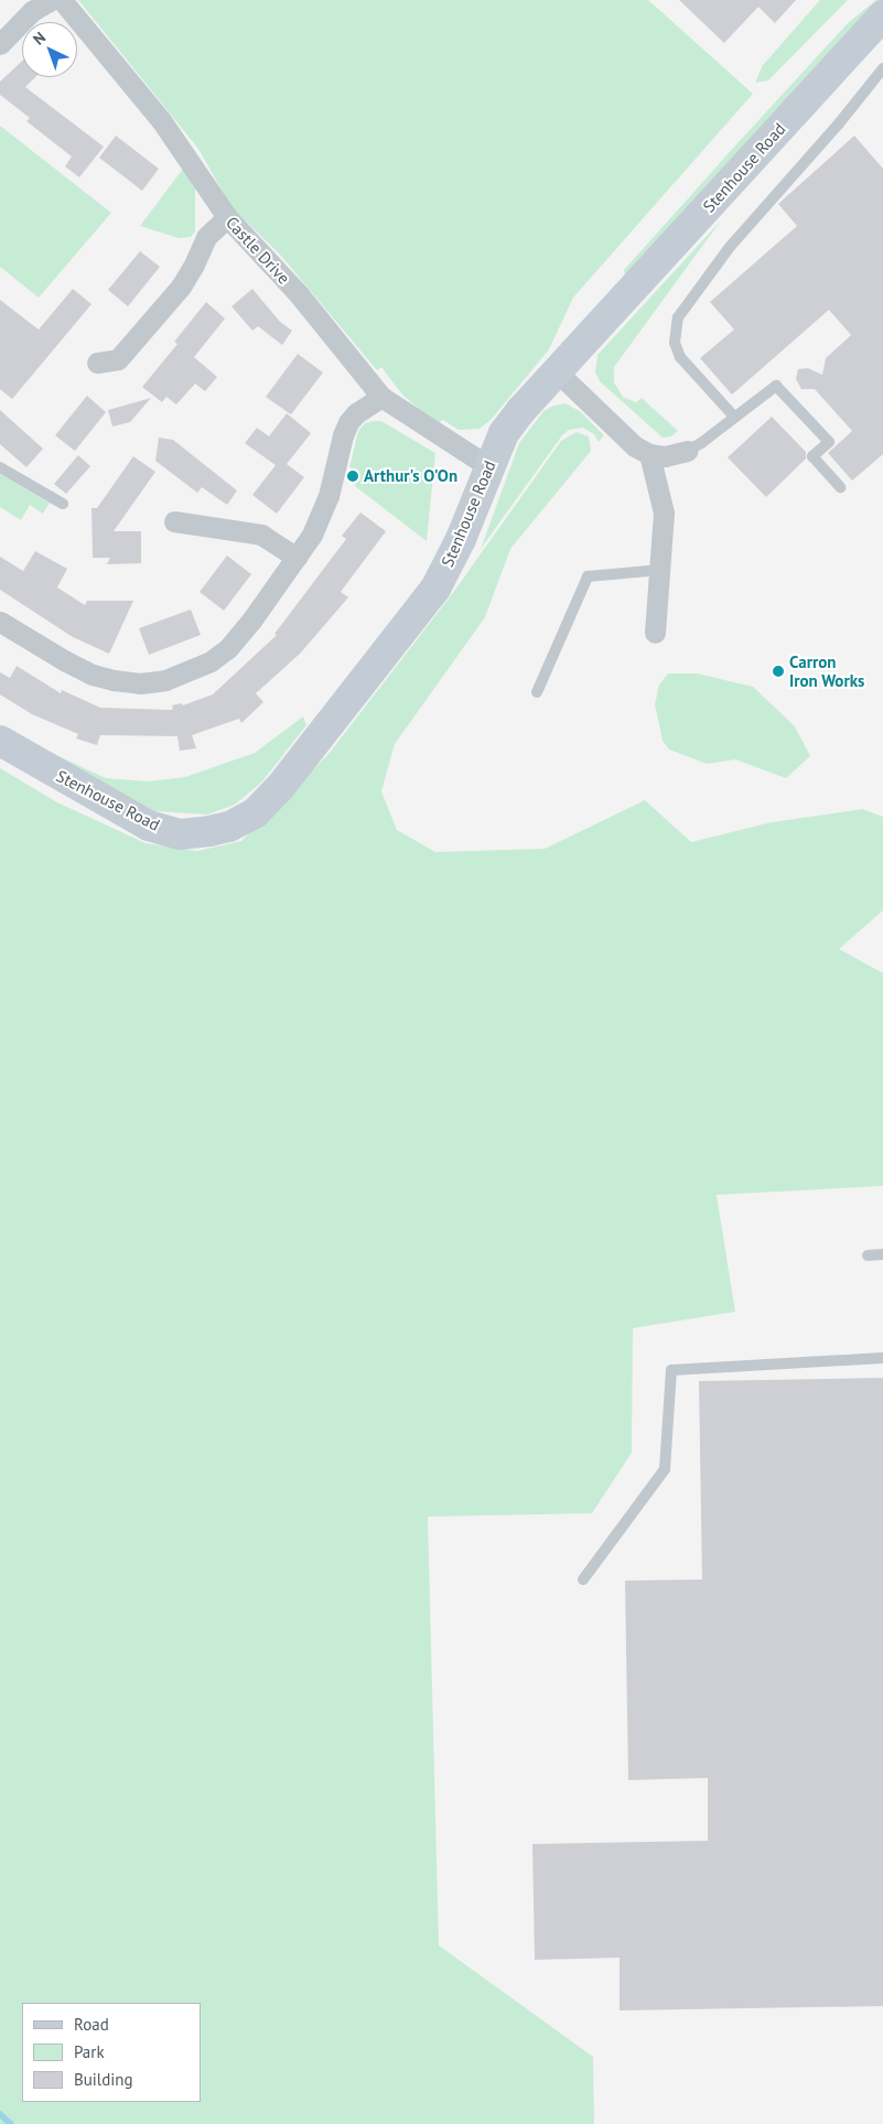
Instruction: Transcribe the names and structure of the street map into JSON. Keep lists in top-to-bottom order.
{
  "streets": {
    "street": ["Stenhouse Road", "Castle Drive"]
  },
  "crossings": [
    ["Stenhouse Road", "Castle Drive"]
  ],
  "places": ["Arthur's O'On", "Carron Iron Works"],
  "legend": ["Road", "Park", "Building"],
  "north": "top left"
}
